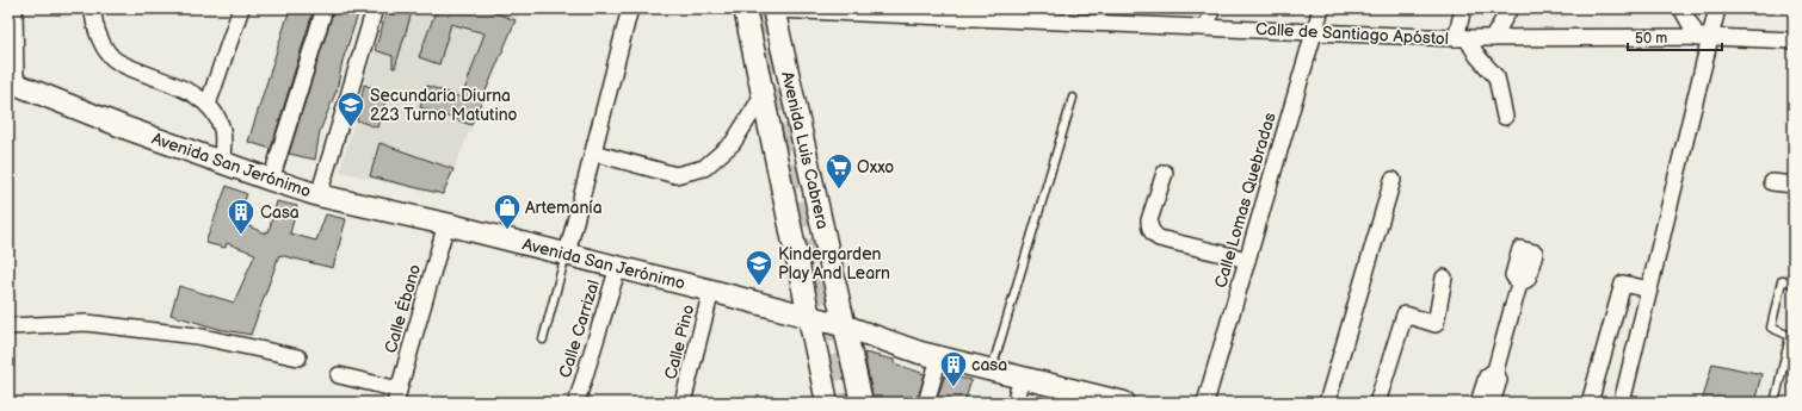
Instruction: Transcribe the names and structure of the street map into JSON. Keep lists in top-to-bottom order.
{
  "streets": {
    "main road": ["Avenida Luis Cabrera", "Avenida San Jerónimo"],
    "street": [
      "Calle de Santiago Apóstol",
      "Calle Lomas Quebradas",
      "Calle Ébano",
      "Calle Carrizal",
      "Calle Pino"
    ]
  },
  "crossings": [
    ["Calle de Santiago Apóstol", "Avenida Luis Cabrera"],
    ["Calle de Santiago Apóstol", "Calle Lomas Quebradas"],
    ["Avenida Luis Cabrera", "Avenida San Jerónimo"],
    ["Avenida San Jerónimo", "Calle Ébano"],
    ["Avenida San Jerónimo", "Calle Carrizal"],
    ["Avenida San Jerónimo", "Calle Pino"]
  ],
  "places": {
    "school or university": ["Secundaria Diurna 223 Turno Matutino", "Kindergarden Play And Learn"],
    "supermarket": ["Oxxo"],
    "shop": ["Artemanía"],
    "building": ["Casa", "casa"]
  },
  "scale_bar": "50 m"
}
